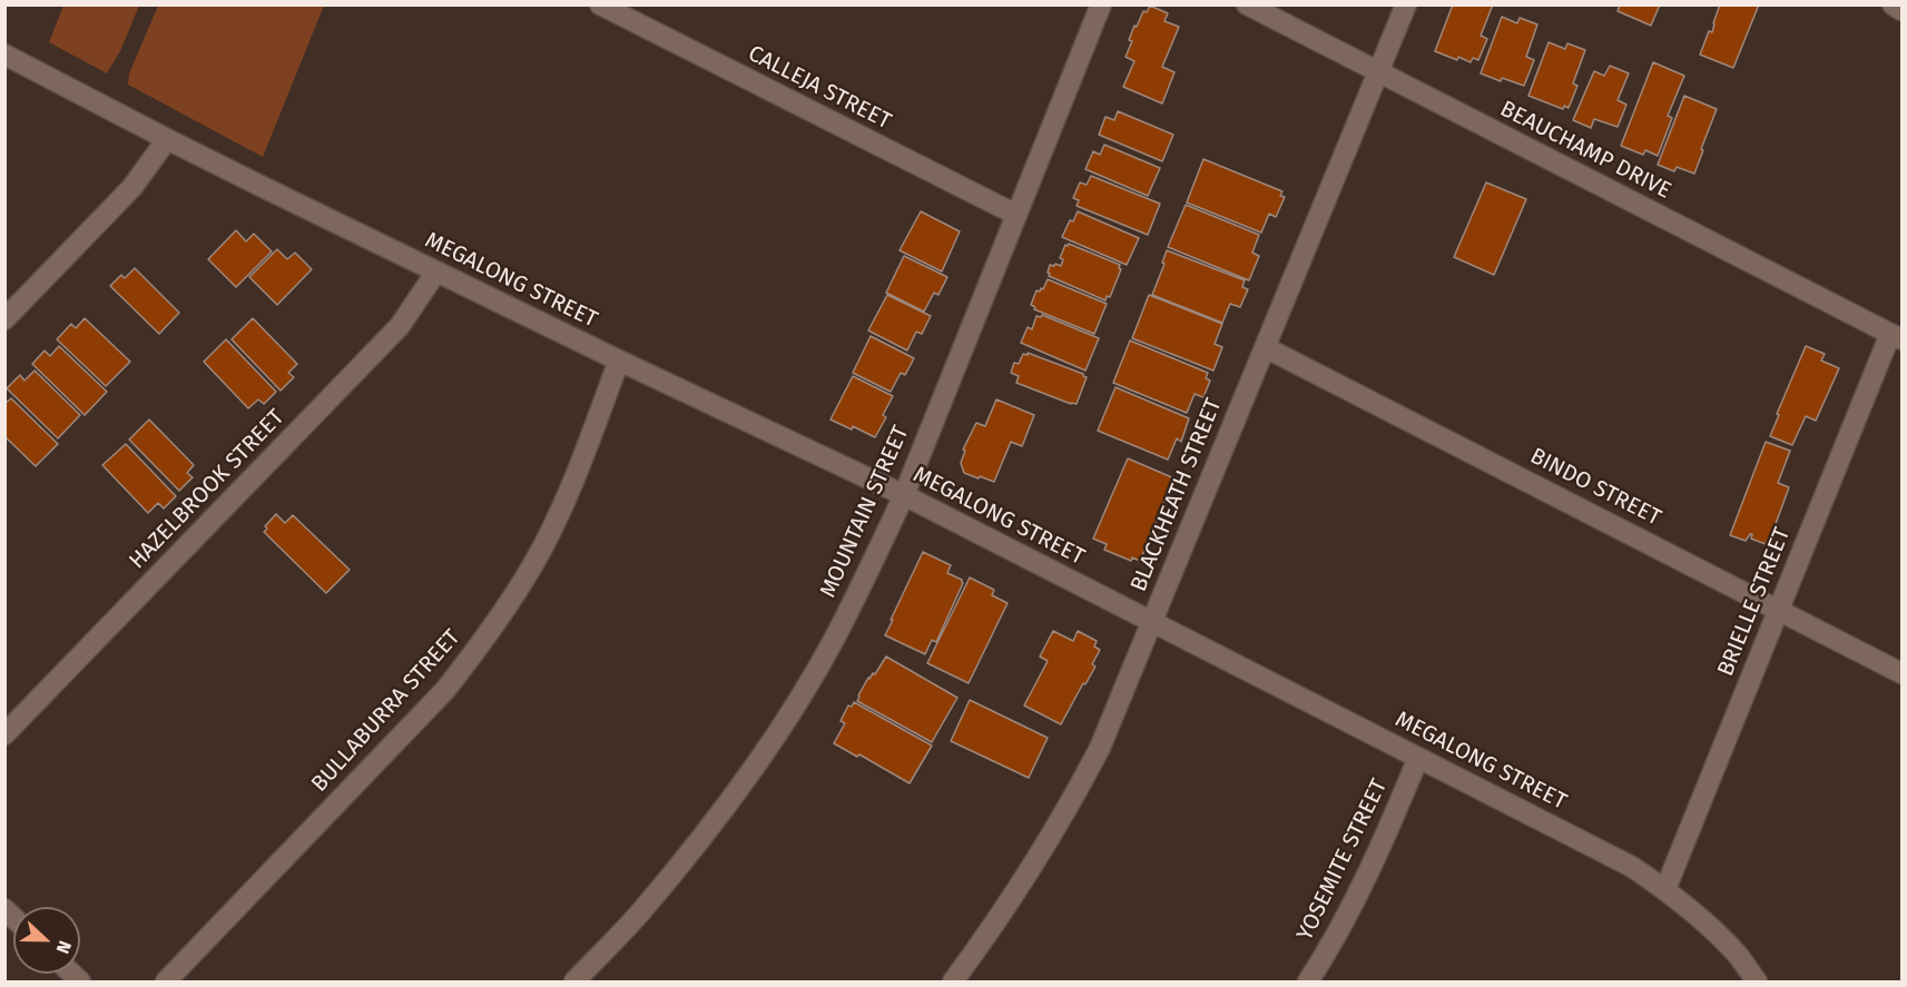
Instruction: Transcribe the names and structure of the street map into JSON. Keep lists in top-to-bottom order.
{
  "streets": {
    "street": [
      "CALLEJA STREET",
      "BEAUCHAMP DRIVE",
      "MEGALONG STREET",
      "BINDO STREET",
      "HAZELBROOK STREET",
      "BLACKHEATH STREET",
      "MOUNTAIN STREET",
      "BRIELLE STREET",
      "BULLABURRA STREET",
      "YOSEMITE STREET"
    ]
  },
  "crossings": [
    ["CALLEJA STREET", "MOUNTAIN STREET"],
    ["BEAUCHAMP DRIVE", "BLACKHEATH STREET"],
    ["BEAUCHAMP DRIVE", "BRIELLE STREET"],
    ["MEGALONG STREET", "HAZELBROOK STREET"],
    ["MEGALONG STREET", "BLACKHEATH STREET"],
    ["MEGALONG STREET", "MOUNTAIN STREET"],
    ["MEGALONG STREET", "BRIELLE STREET"],
    ["MEGALONG STREET", "BULLABURRA STREET"],
    ["MEGALONG STREET", "YOSEMITE STREET"],
    ["BINDO STREET", "BLACKHEATH STREET"],
    ["BINDO STREET", "BRIELLE STREET"]
  ],
  "north": "right"
}
